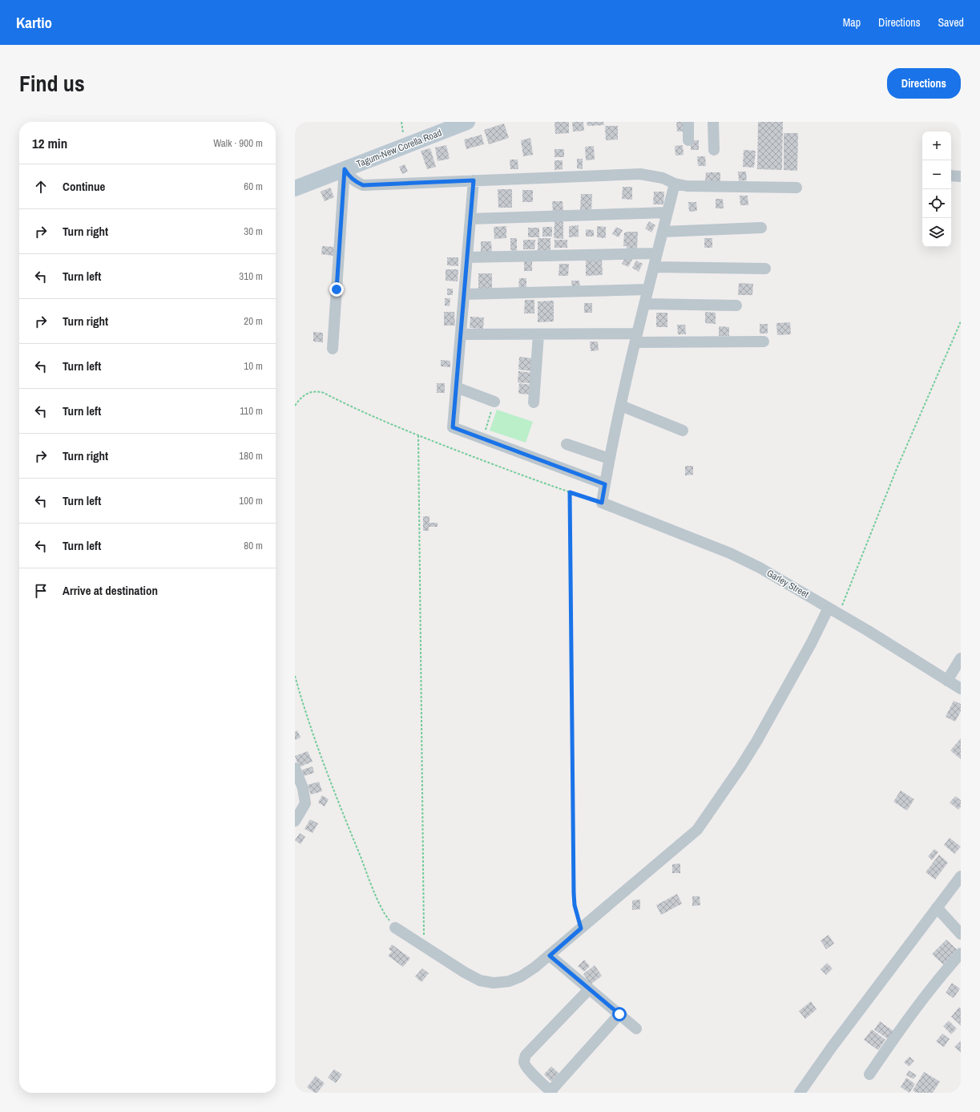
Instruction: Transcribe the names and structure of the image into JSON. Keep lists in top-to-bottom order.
{
  "streets": {
    "main road": ["Tagum-New Corella Road"],
    "street": ["Garley Street"]
  },
  "page": {
    "header": "Kartio",
    "nav": ["Map", "Directions", "Saved"],
    "title": "Find us",
    "buttons": "Directions",
    "heading": ["12 min", "Walk · 900 m"],
    "map_buttons": ["+", "−"],
    "list": [
      ["Continue", "60 m"],
      ["Turn right", "30 m"],
      ["Turn left", "310 m"],
      ["Turn right", "20 m"],
      ["Turn left", "10 m"],
      ["Turn left", "110 m"],
      ["Turn right", "180 m"],
      ["Turn left", "100 m"],
      ["Turn left", "80 m"],
      "Arrive at destination"
    ]
  }
}
